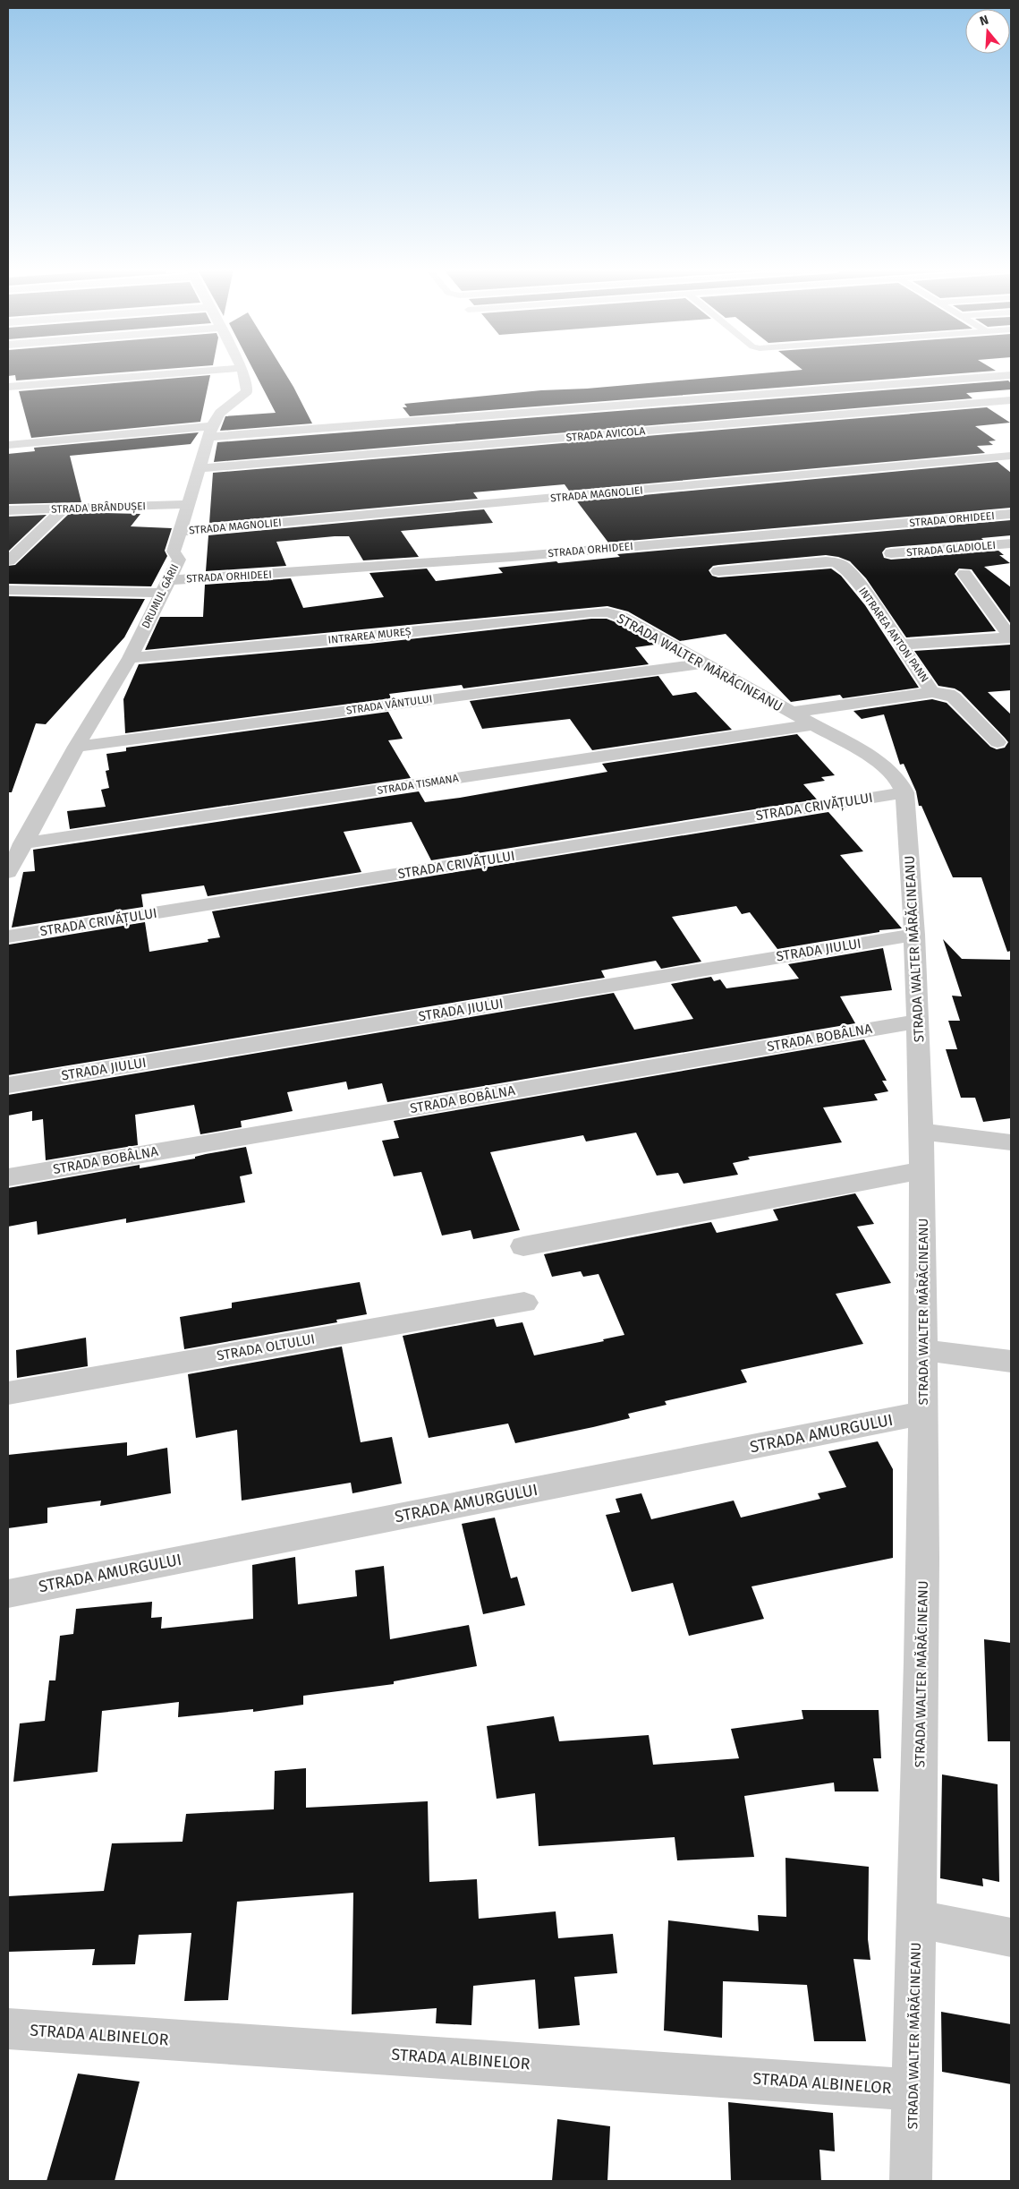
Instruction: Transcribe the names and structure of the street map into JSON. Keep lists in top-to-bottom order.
{
  "streets": {
    "street": [
      "STRADA AVICOLA",
      "STRADA MAGNOLIEI",
      "STRADA BRÂNDUȘEI",
      "STRADA ORHIDEEI",
      "STRADA GLADIOLEI",
      "DRUMUL GĂRII",
      "INTRAREA ANTON PANN",
      "INTRAREA MUREȘ",
      "STRADA WALTER MĂRĂCINEANU",
      "STRADA VÂNTULUI",
      "STRADA TISMANA",
      "STRADA CRIVĂȚULUI",
      "STRADA JIULUI",
      "STRADA BOBÂLNA",
      "STRADA OLTULUI",
      "STRADA AMURGULUI",
      "STRADA ALBINELOR"
    ]
  },
  "crossings": [
    ["STRADA AVICOLA", "DRUMUL GĂRII"],
    ["STRADA MAGNOLIEI", "DRUMUL GĂRII"],
    ["STRADA BRÂNDUȘEI", "DRUMUL GĂRII"],
    ["STRADA ORHIDEEI", "DRUMUL GĂRII"],
    ["DRUMUL GĂRII", "INTRAREA MUREȘ"],
    ["DRUMUL GĂRII", "STRADA VÂNTULUI"],
    ["DRUMUL GĂRII", "STRADA TISMANA"],
    ["INTRAREA ANTON PANN", "STRADA WALTER MĂRĂCINEANU"],
    ["INTRAREA ANTON PANN", "STRADA TISMANA"],
    ["INTRAREA MUREȘ", "STRADA WALTER MĂRĂCINEANU"],
    ["STRADA WALTER MĂRĂCINEANU", "STRADA VÂNTULUI"],
    ["STRADA WALTER MĂRĂCINEANU", "STRADA TISMANA"],
    ["STRADA WALTER MĂRĂCINEANU", "STRADA CRIVĂȚULUI"],
    ["STRADA WALTER MĂRĂCINEANU", "STRADA JIULUI"],
    ["STRADA WALTER MĂRĂCINEANU", "STRADA BOBÂLNA"],
    ["STRADA WALTER MĂRĂCINEANU", "STRADA AMURGULUI"],
    ["STRADA WALTER MĂRĂCINEANU", "STRADA ALBINELOR"]
  ],
  "north": "top"
}
